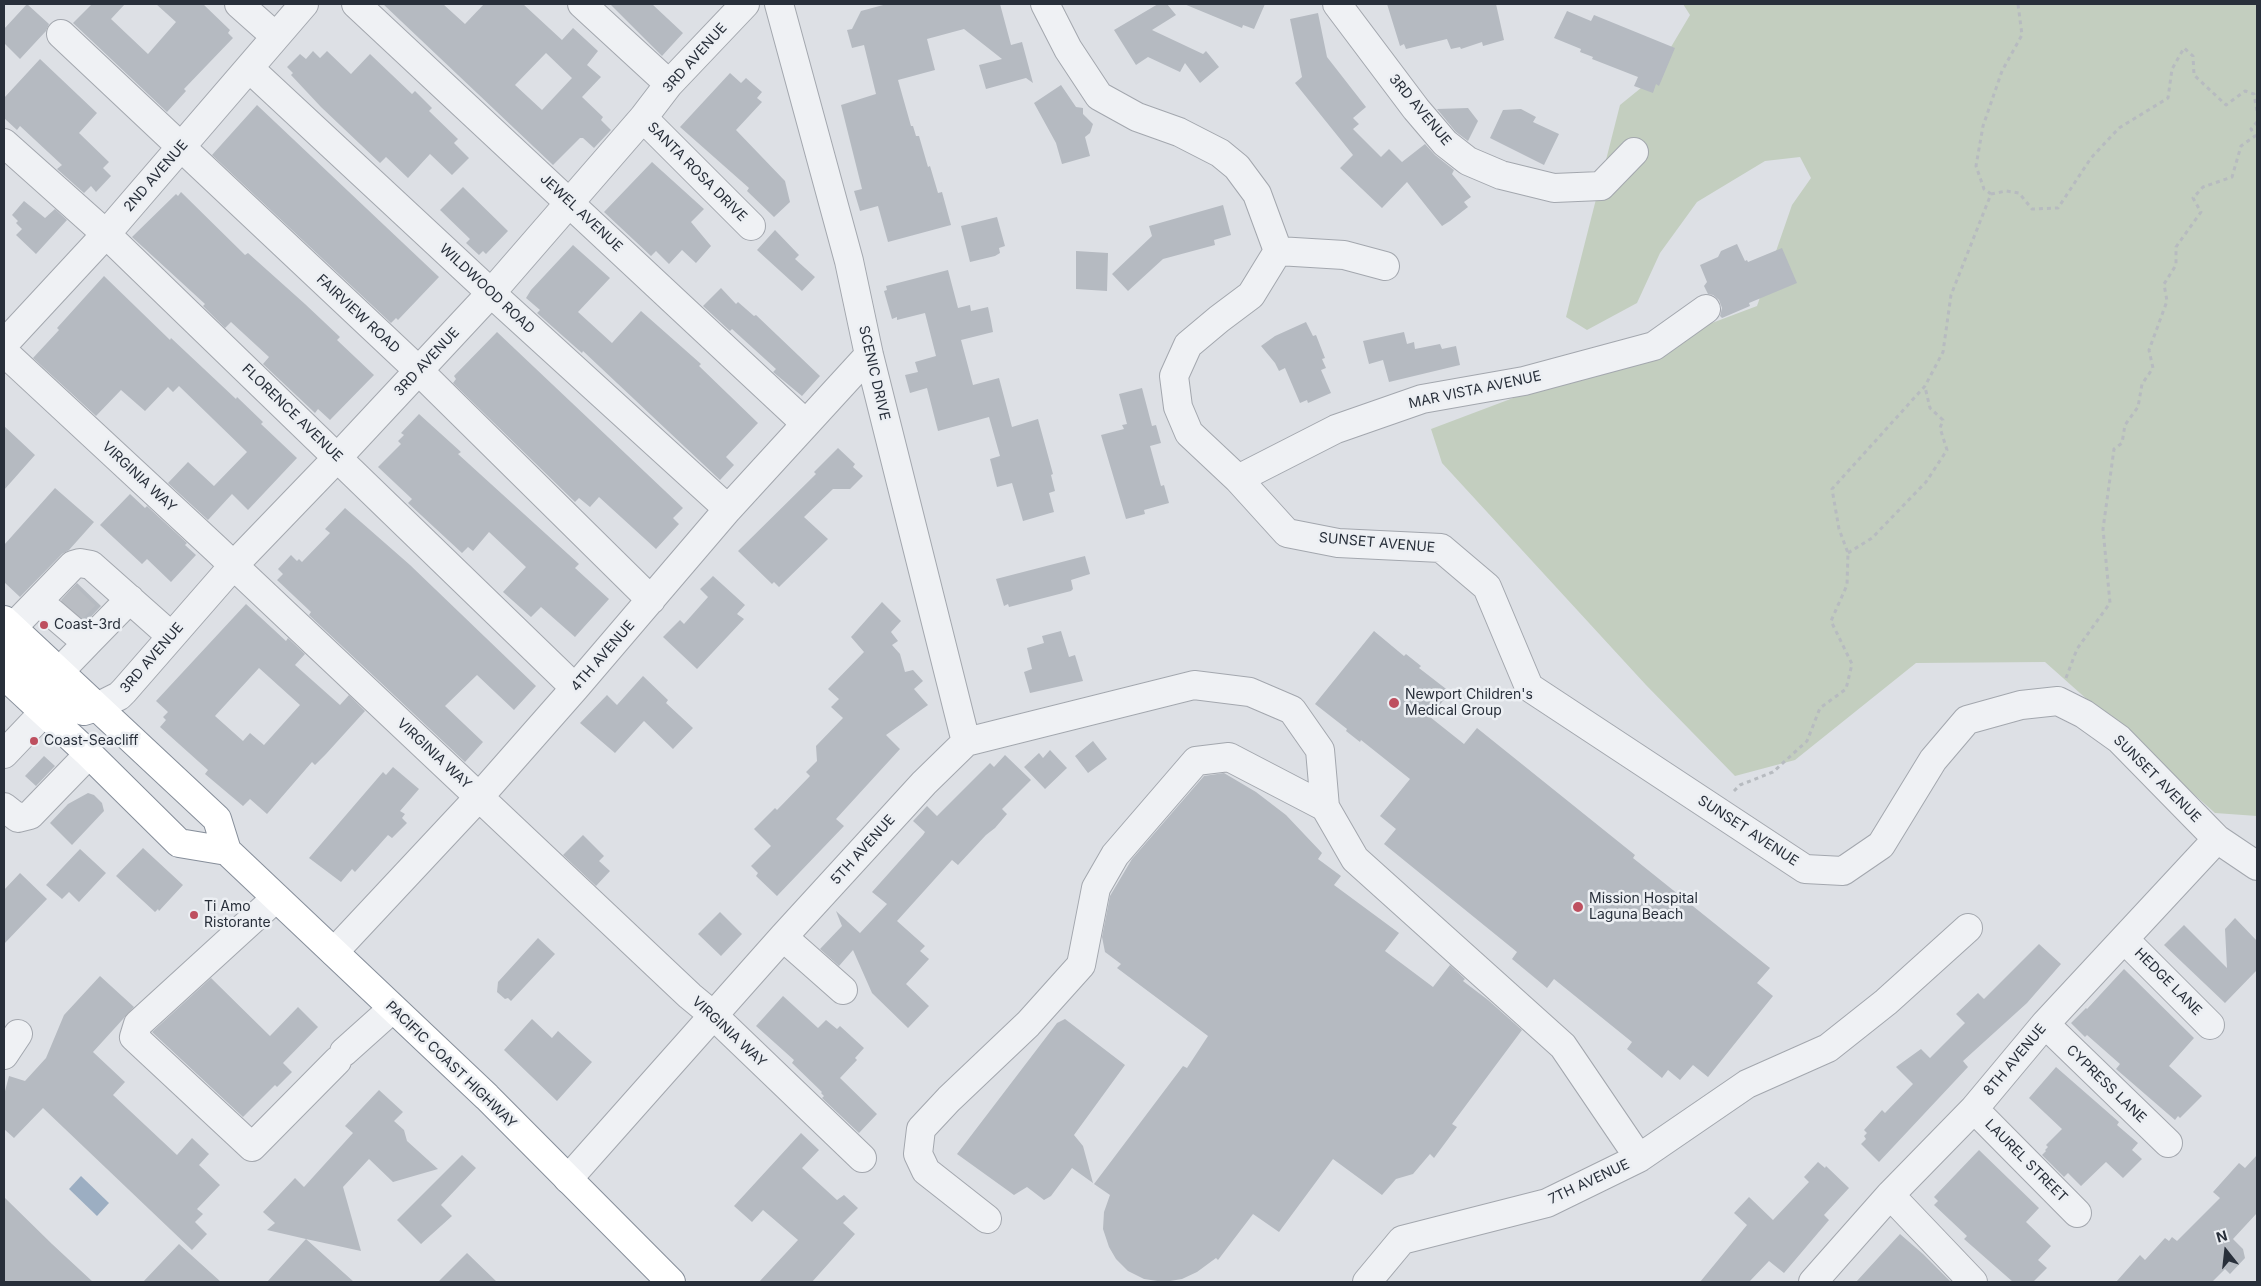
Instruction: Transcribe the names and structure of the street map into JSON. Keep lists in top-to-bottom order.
{
  "streets": {
    "highway": ["PACIFIC COAST HIGHWAY"],
    "street": [
      "3RD AVENUE",
      "SANTA ROSA DRIVE",
      "2ND AVENUE",
      "JEWEL AVENUE",
      "WILDWOOD ROAD",
      "FAIRVIEW ROAD",
      "SCENIC DRIVE",
      "MAR VISTA AVENUE",
      "FLORENCE AVENUE",
      "VIRGINIA WAY",
      "SUNSET AVENUE",
      "4TH AVENUE",
      "5TH AVENUE",
      "HEDGE LANE",
      "8TH AVENUE",
      "CYPRESS LANE",
      "LAUREL STREET",
      "7TH AVENUE"
    ]
  },
  "crossings": [
    ["3RD AVENUE", "SANTA ROSA DRIVE"],
    ["3RD AVENUE", "JEWEL AVENUE"],
    ["3RD AVENUE", "WILDWOOD ROAD"],
    ["3RD AVENUE", "FAIRVIEW ROAD"],
    ["3RD AVENUE", "FLORENCE AVENUE"],
    ["3RD AVENUE", "VIRGINIA WAY"],
    ["3RD AVENUE", "PACIFIC COAST HIGHWAY"],
    ["2ND AVENUE", "WILDWOOD ROAD"],
    ["2ND AVENUE", "FAIRVIEW ROAD"],
    ["2ND AVENUE", "FLORENCE AVENUE"],
    ["JEWEL AVENUE", "4TH AVENUE"],
    ["WILDWOOD ROAD", "4TH AVENUE"],
    ["FAIRVIEW ROAD", "4TH AVENUE"],
    ["SCENIC DRIVE", "4TH AVENUE"],
    ["SCENIC DRIVE", "5TH AVENUE"],
    ["MAR VISTA AVENUE", "SUNSET AVENUE"],
    ["FLORENCE AVENUE", "4TH AVENUE"],
    ["VIRGINIA WAY", "4TH AVENUE"],
    ["VIRGINIA WAY", "5TH AVENUE"],
    ["SUNSET AVENUE", "8TH AVENUE"],
    ["4TH AVENUE", "PACIFIC COAST HIGHWAY"],
    ["5TH AVENUE", "PACIFIC COAST HIGHWAY"],
    ["HEDGE LANE", "8TH AVENUE"],
    ["8TH AVENUE", "CYPRESS LANE"],
    ["8TH AVENUE", "LAUREL STREET"]
  ],
  "places": [
    "Coast-3rd",
    "Newport Children's Medical Group",
    "Coast-Seacliff",
    "Mission Hospital Laguna Beach",
    "Ti Amo Ristorante"
  ],
  "north": "top"
}
